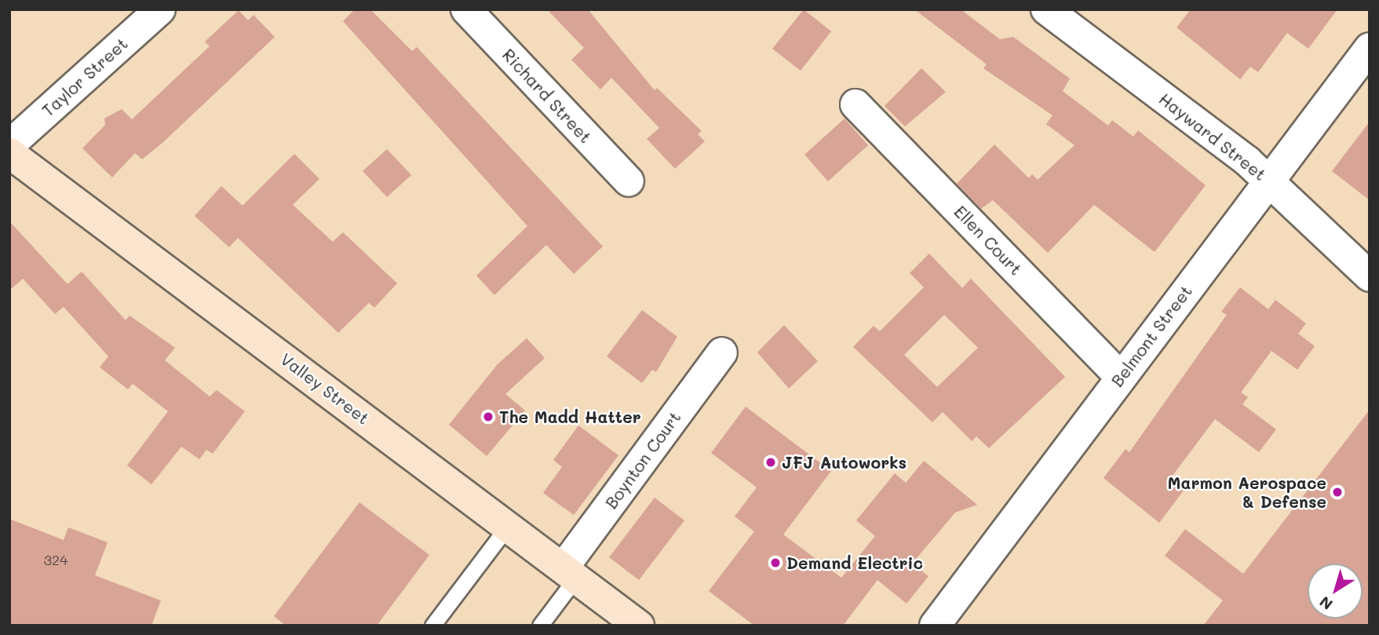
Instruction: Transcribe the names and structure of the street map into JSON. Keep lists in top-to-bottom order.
{
  "streets": {
    "main road": ["Valley Street"],
    "street": [
      "Taylor Street",
      "Richard Street",
      "Hayward Street",
      "Ellen Court",
      "Belmont Street",
      "Boynton Court"
    ]
  },
  "crossings": [
    ["Hayward Street", "Belmont Street"],
    ["Ellen Court", "Belmont Street"],
    ["Valley Street", "Boynton Court"]
  ],
  "places": [
    "The Madd Hatter",
    "JFJ Autoworks",
    "Marmon Aerospace & Defense",
    "Demand Electric"
  ],
  "house_numbers": ["324"],
  "north": "bottom left"
}
